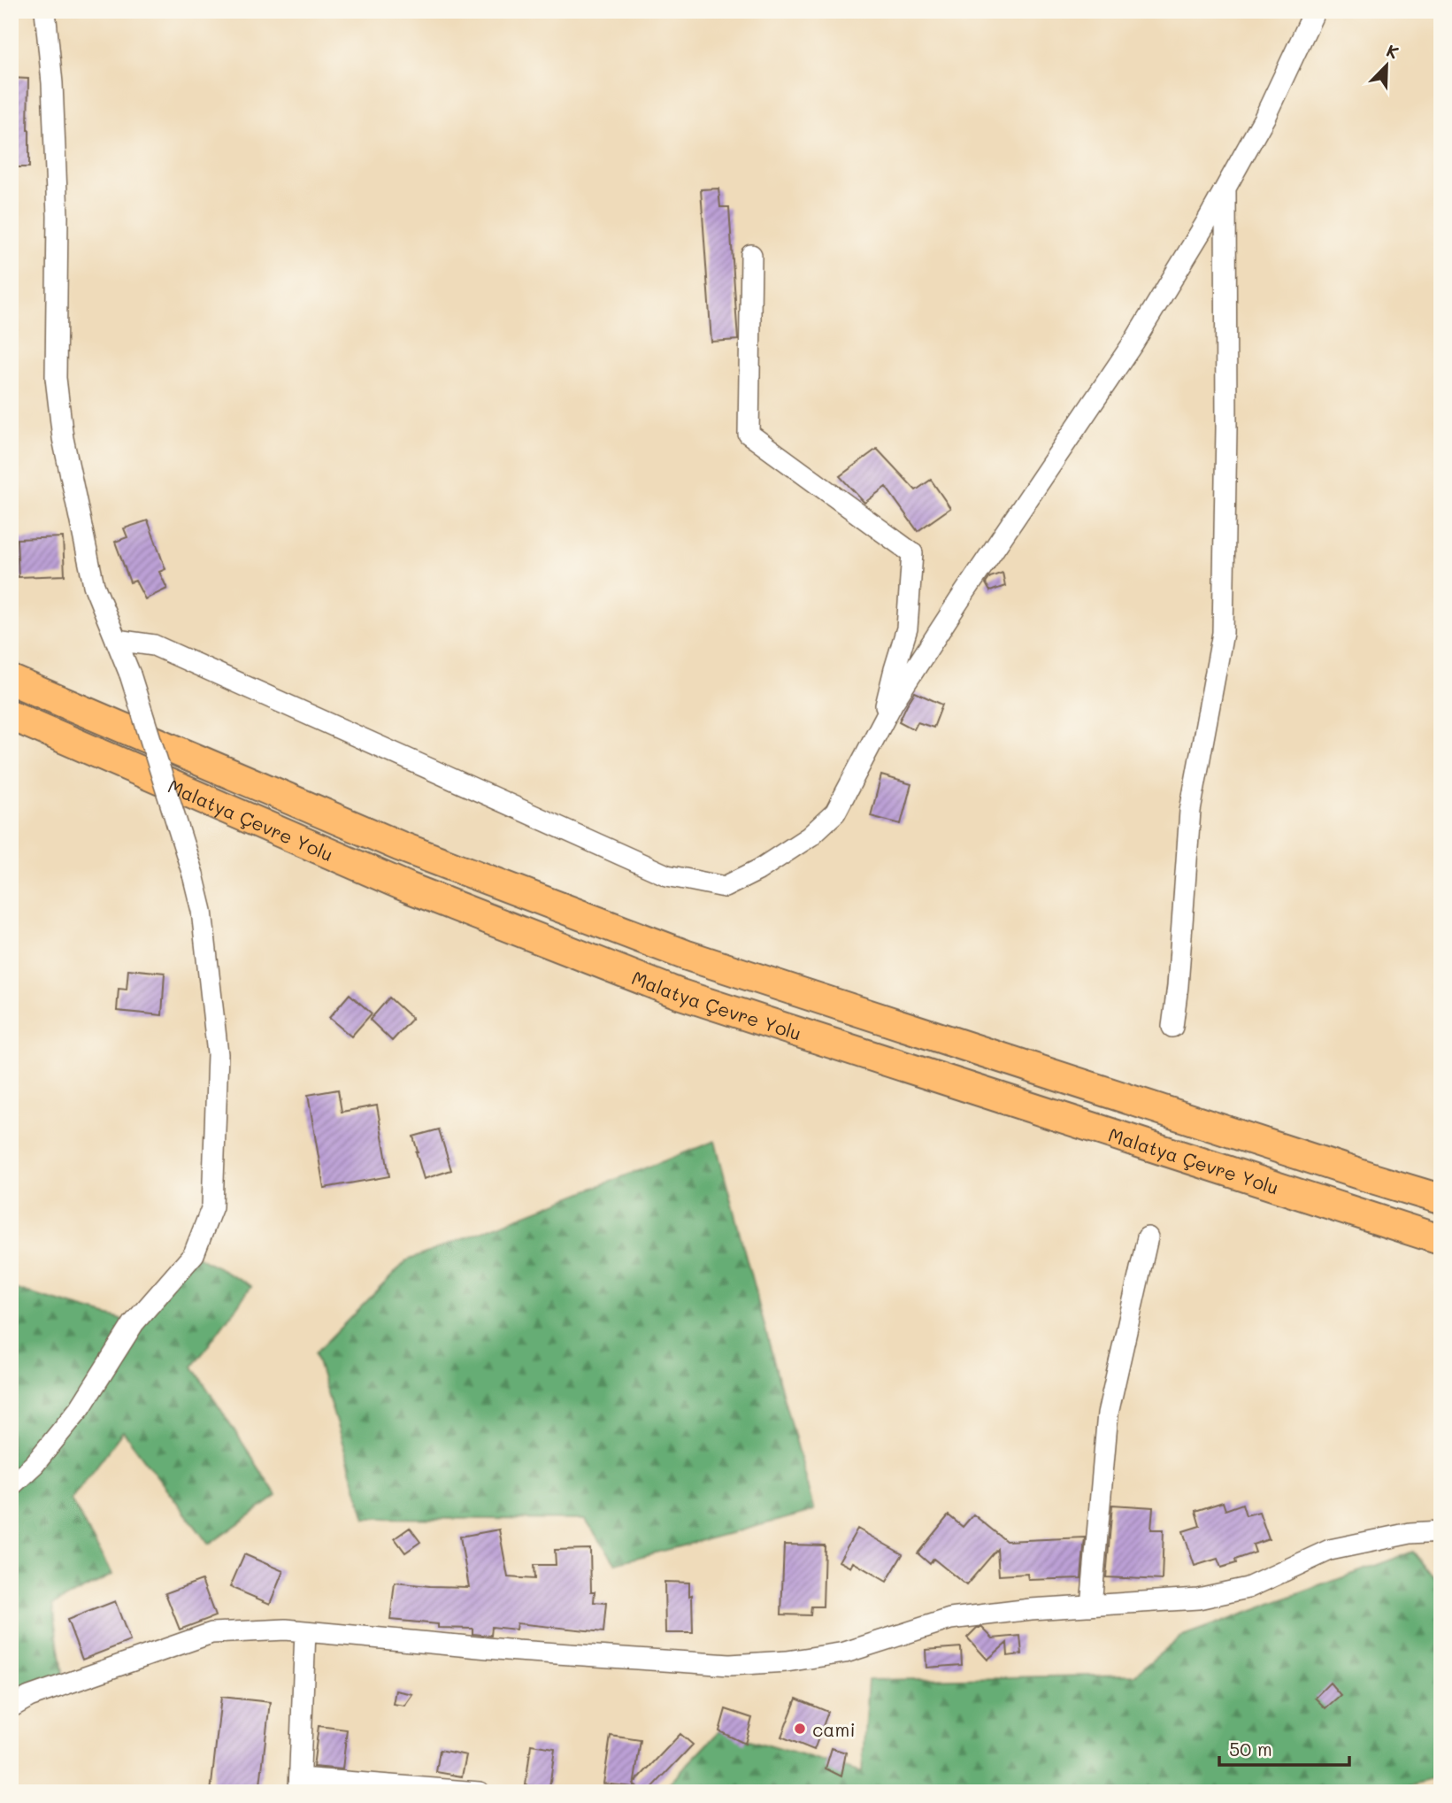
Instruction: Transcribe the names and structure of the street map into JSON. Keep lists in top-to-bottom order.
{
  "streets": {
    "highway": ["Malatya Çevre Yolu"]
  },
  "places": ["cami"],
  "scale_bar": "50 m",
  "north": "top right"
}
